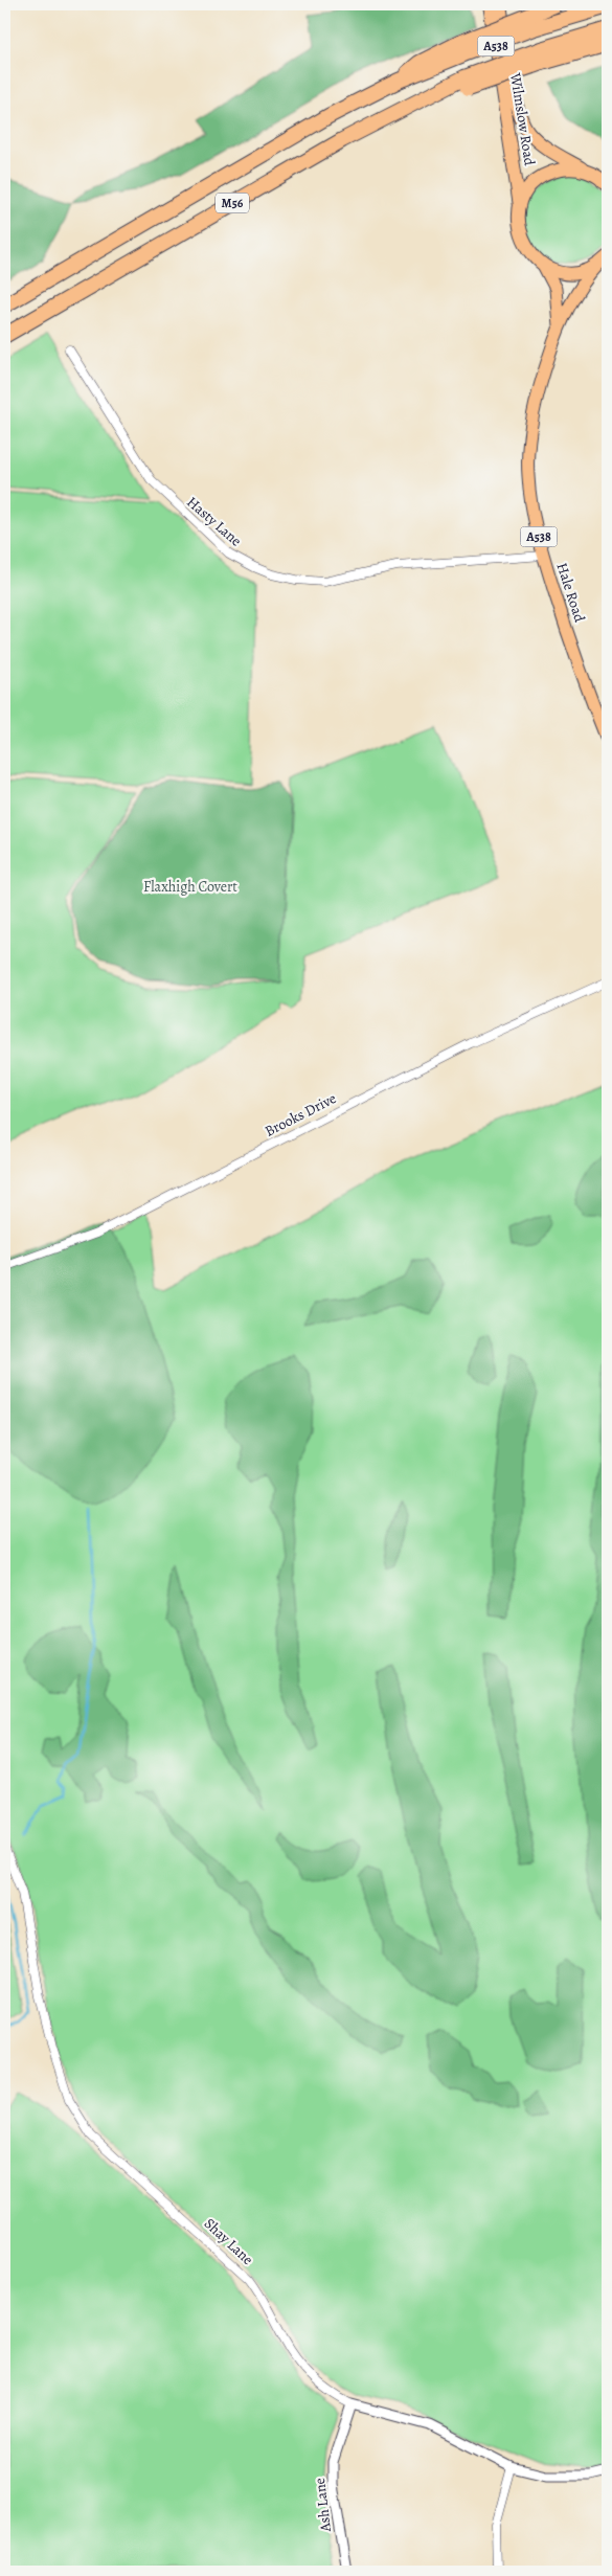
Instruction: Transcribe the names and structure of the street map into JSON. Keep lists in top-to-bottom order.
{
  "streets": {
    "highway": ["A538", "Wilmslow Road", "M56"],
    "main road": ["Hale Road"],
    "street": [
      "Hasty Lane",
      "Brooks Drive",
      "Shay Lane",
      "Ash Lane"
    ]
  },
  "crossings": [
    ["A538", "Wilmslow Road"],
    ["A538", "Hale Road"],
    ["Hasty Lane", "Hale Road"],
    ["Shay Lane", "Ash Lane"]
  ],
  "parks": ["Flaxhigh Covert"]
}
